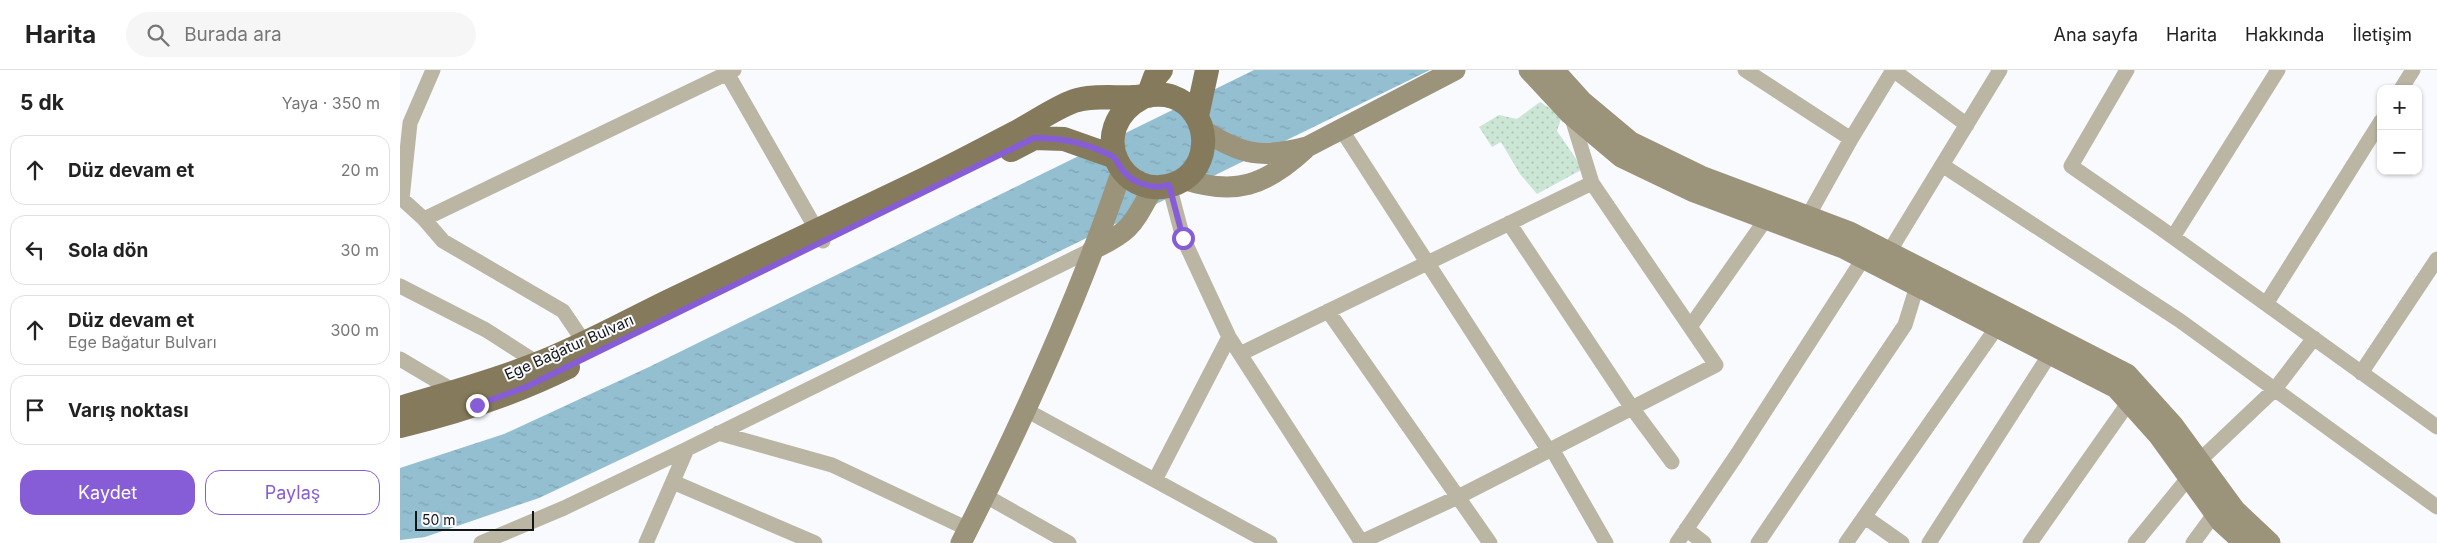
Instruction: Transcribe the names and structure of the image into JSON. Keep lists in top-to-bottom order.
{
  "streets": {
    "main road": ["Ege Bağatur Bulvarı"]
  },
  "scale_bar": "50 m",
  "page": {
    "header": "Harita",
    "search": "Burada ara",
    "nav": [
      "Ana sayfa",
      "Harita",
      "Hakkında",
      "İletişim"
    ],
    "heading": ["5 dk", "Yaya · 350 m"],
    "map_buttons": ["+", "−"],
    "list": [
      ["Düz devam et", "20 m"],
      ["Sola dön", "30 m"],
      ["Düz devam et", "Ege Bağatur Bulvarı", "300 m"],
      "Varış noktası"
    ],
    "buttons": ["Kaydet", "Paylaş"],
    "scale": "50 m"
  }
}
